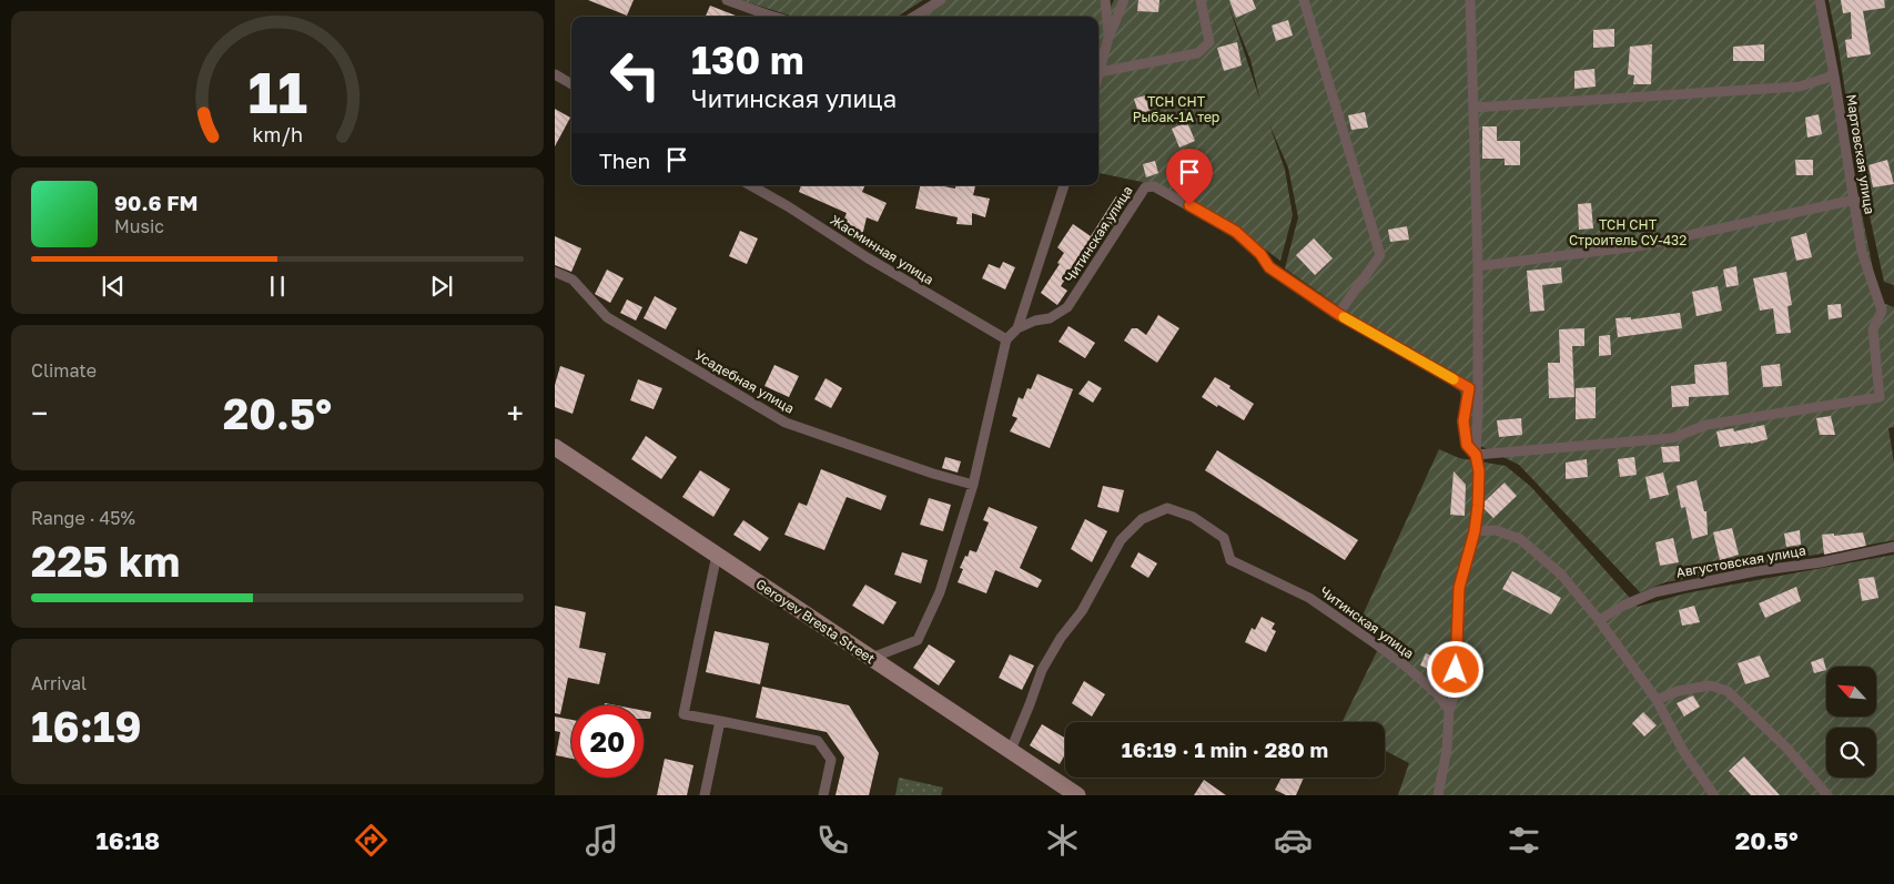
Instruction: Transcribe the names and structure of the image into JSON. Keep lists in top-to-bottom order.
{
  "streets": {
    "street": ["Geroyev Bresta Street"],
    "lane": [
      "Мартовская улица",
      "Читинская улица",
      "Жасминная улица",
      "Усадебная улица",
      "Августовская улица"
    ]
  },
  "crossings": [
    ["Читинская улица", "Geroyev Bresta Street"]
  ],
  "parks": ["ТСН СНТ Рыбак-1А тер", "ТСН СНТ Строитель СУ-432"],
  "north": "top left",
  "page": {
    "turn": ["130 m", "Читинская улица"],
    "then": "Then",
    "song": ["90.6 FM", "Music"],
    "tile": [
      "Climate",
      ["Range · 45%", "225 km"],
      ["Arrival", "16:19"]
    ],
    "heat": ["−", "20.5°", "+"],
    "limit": "20",
    "trip": "16:19 · 1 min · 280 m",
    "tabs": ["16:18", "20.5°"],
    "gauge": ["11", "km/h"]
  }
}
